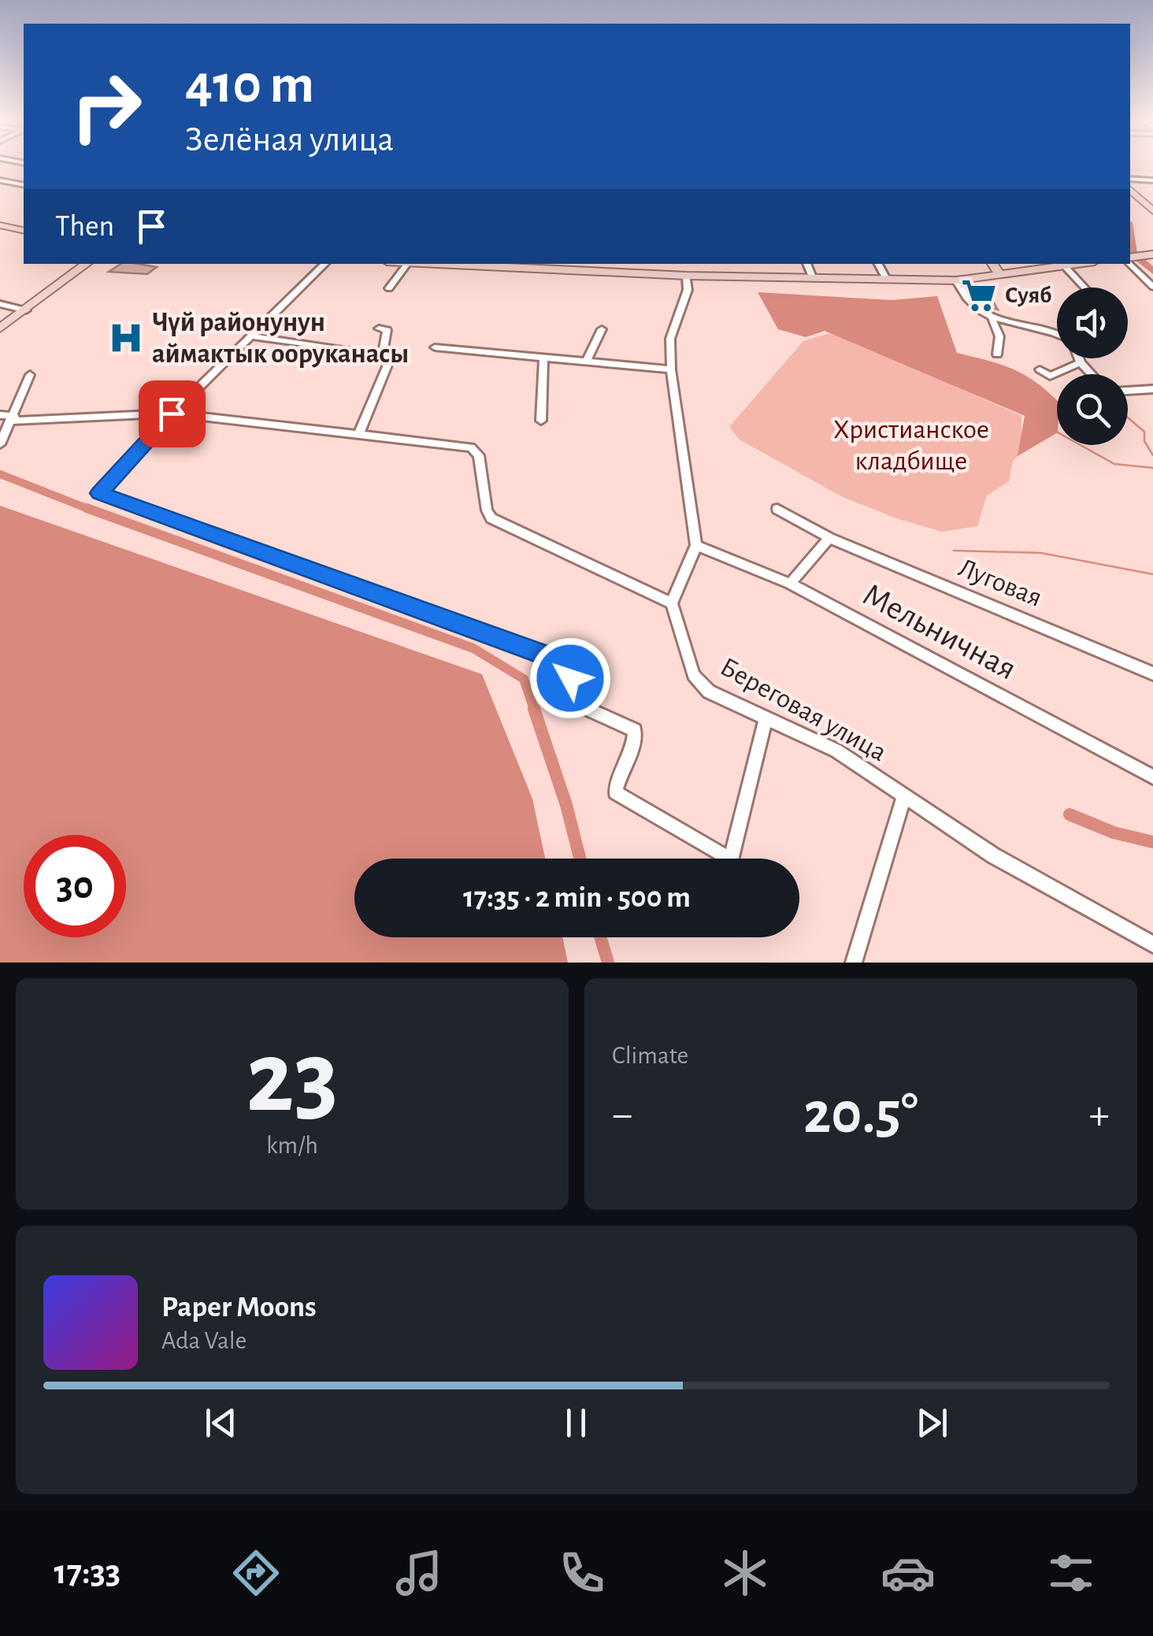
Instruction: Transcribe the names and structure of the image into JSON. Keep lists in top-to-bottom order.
{
  "streets": {
    "street": ["Луговая", "Мельничная", "Береговая улица"]
  },
  "parks": ["Христианское кладбище"],
  "places": {
    "supermarket": ["Суяб"],
    "hospital": ["Чүй районунун аймактык ооруканасы"]
  },
  "page": {
    "turn": ["410 m", "Зелёная улица"],
    "then": "Then",
    "limit": "30",
    "trip": "17:35 · 2 min · 500 m",
    "tile": [
      ["23", "km/h"],
      "Climate"
    ],
    "heat": ["−", "20.5°", "+"],
    "song": ["Paper Moons", "Ada Vale"],
    "tabs": "17:33"
  }
}
